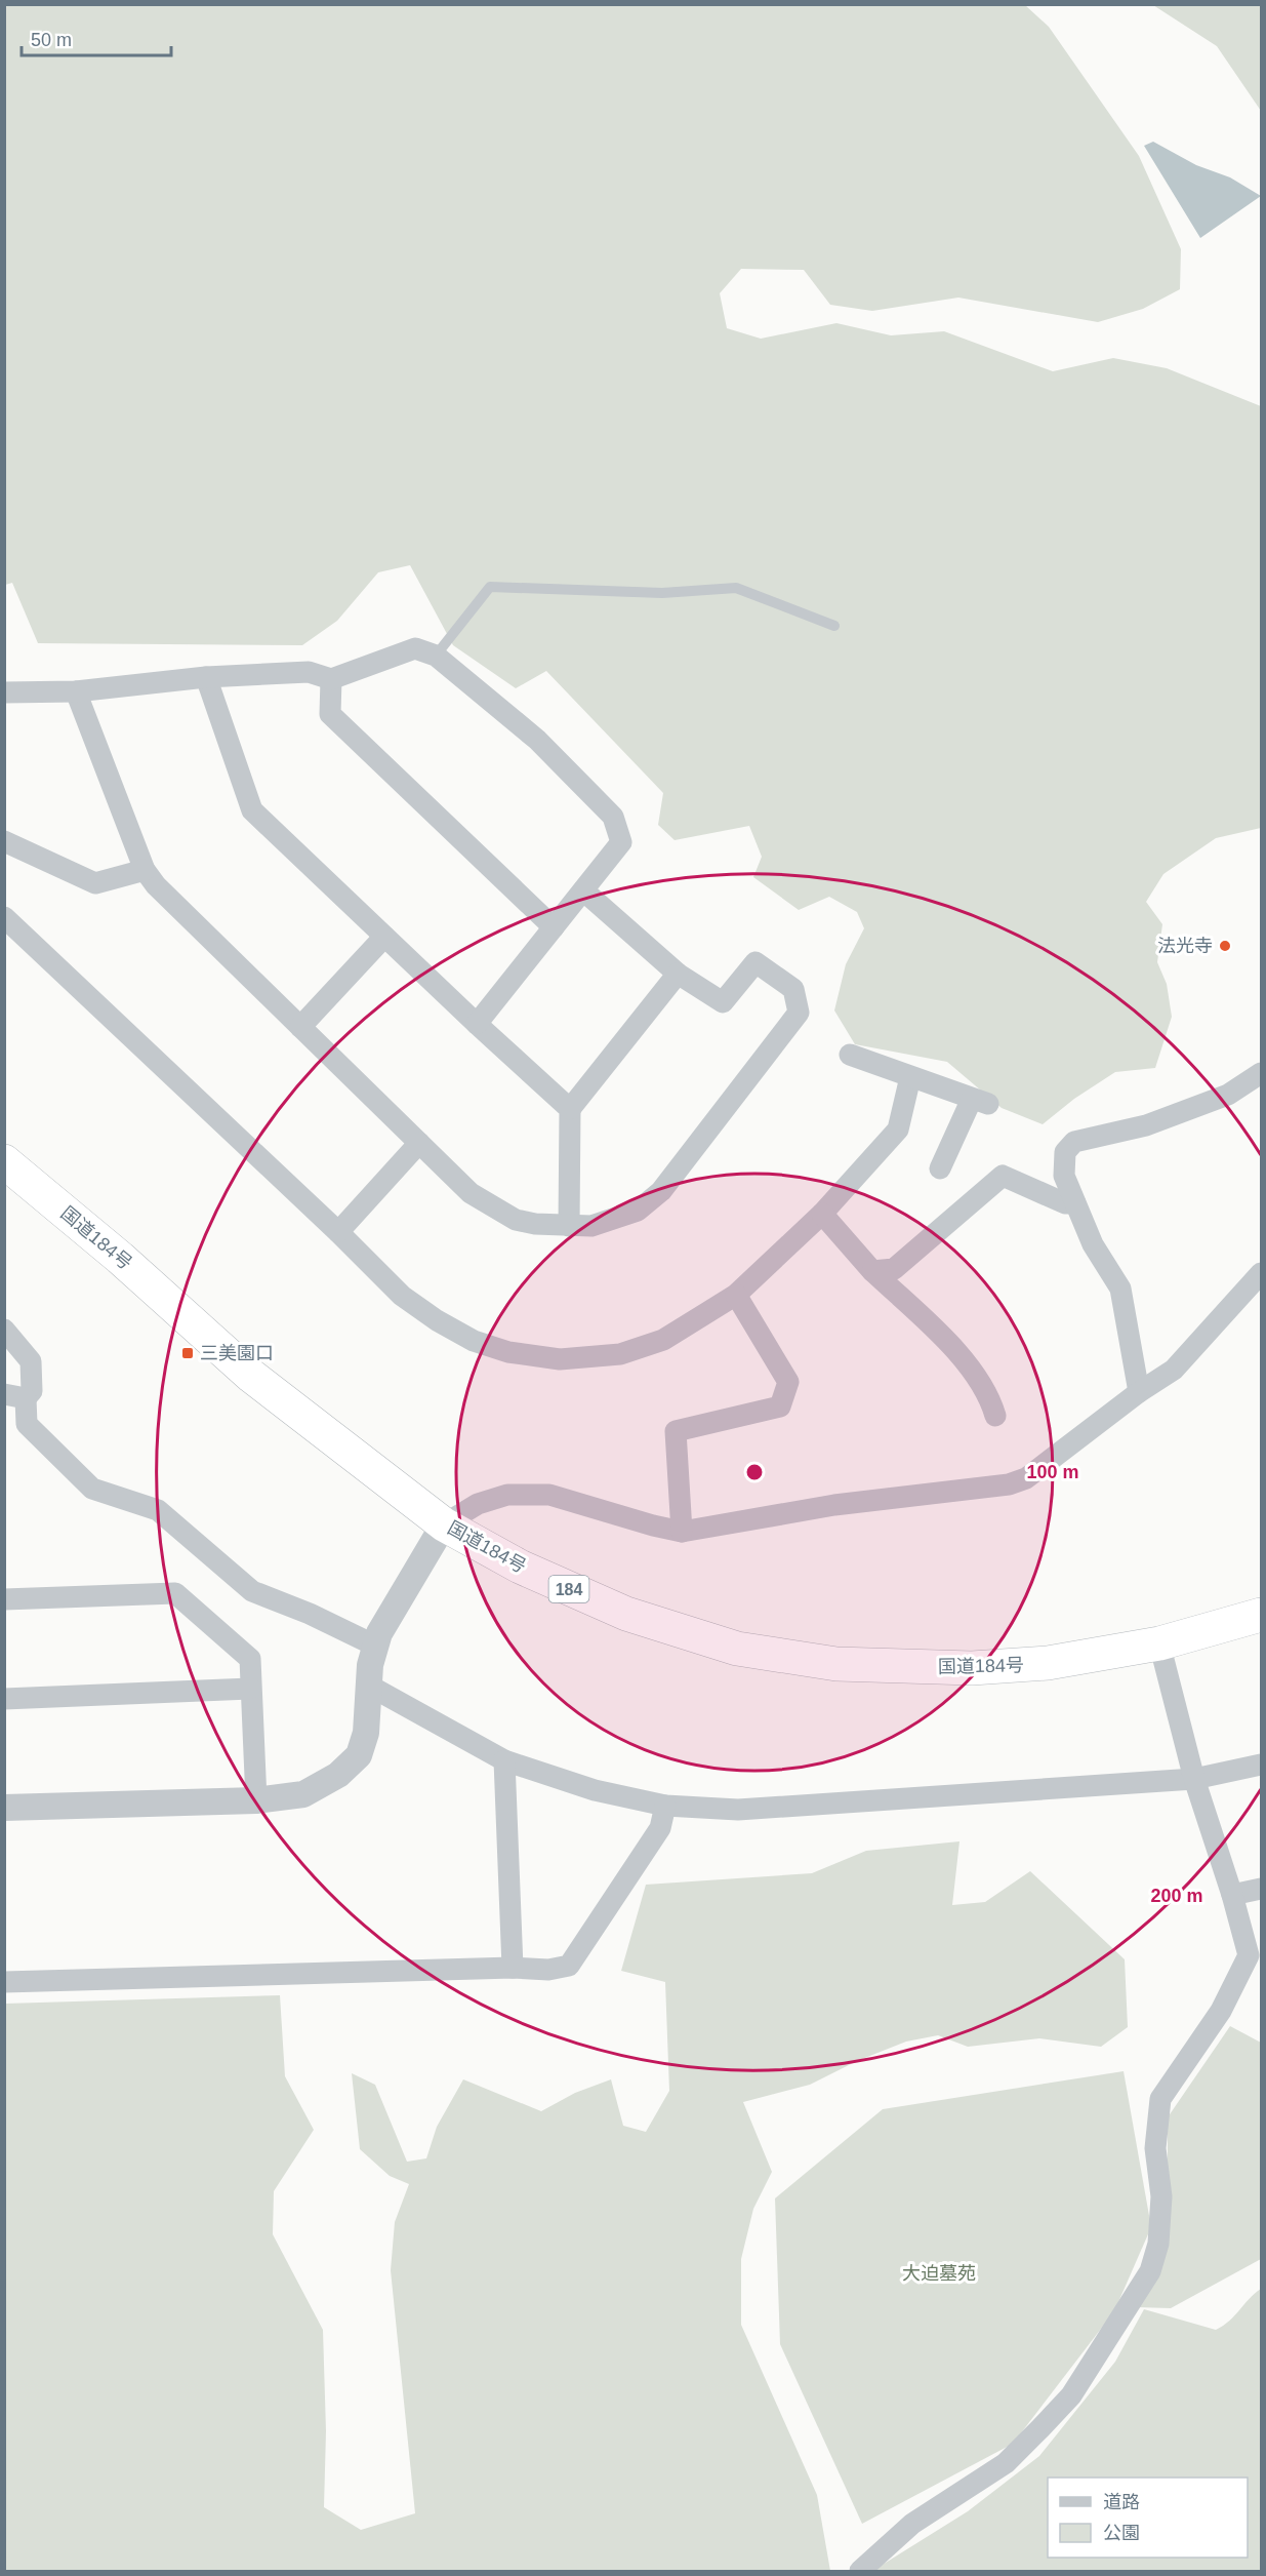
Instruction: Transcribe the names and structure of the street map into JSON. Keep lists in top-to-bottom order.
{
  "streets": {
    "highway": ["国道184号", "184"]
  },
  "parks": ["大迫墓苑"],
  "places": {
    "other": ["法光寺"],
    "transit": ["三美園口"]
  },
  "legend": ["道路", "公園"],
  "scale_bar": "50 m",
  "rings": ["100 m", "200 m"]
}
